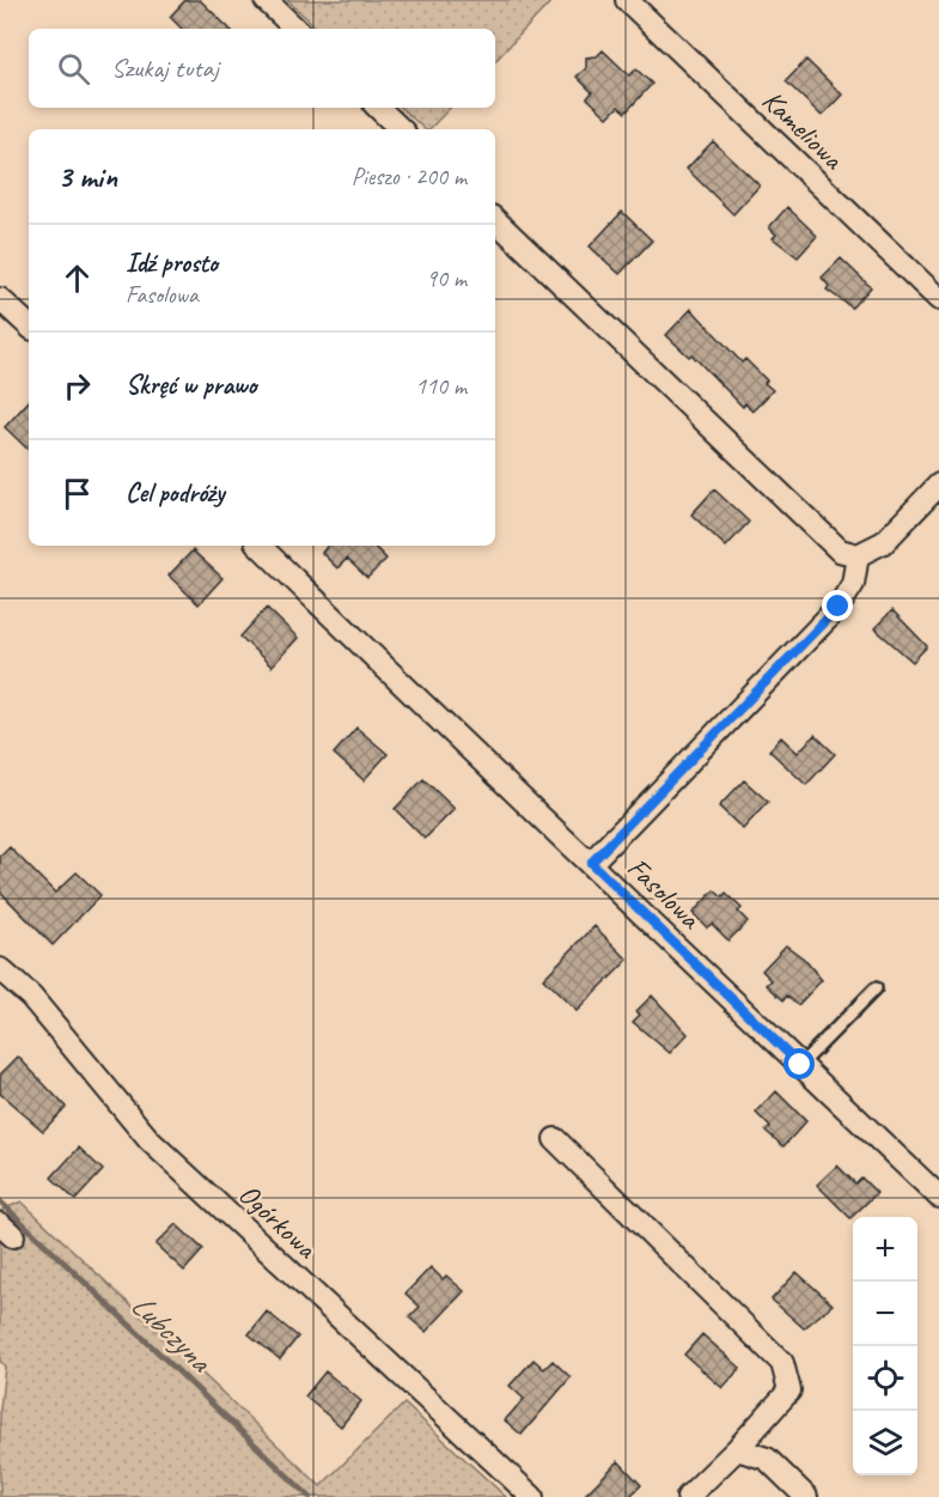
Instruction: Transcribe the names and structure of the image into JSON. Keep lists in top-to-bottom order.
{
  "streets": {
    "street": ["Kameliowa", "Fasolowa", "Ogórkowa"]
  },
  "water": ["Lubczyna"],
  "page": {
    "search": "Szukaj tutaj",
    "heading": ["3 min", "Pieszo · 200 m"],
    "list": [
      ["Idź prosto", "Fasolowa", "90 m"],
      ["Skręć w prawo", "110 m"],
      "Cel podróży"
    ],
    "map_buttons": ["+", "−"]
  }
}
